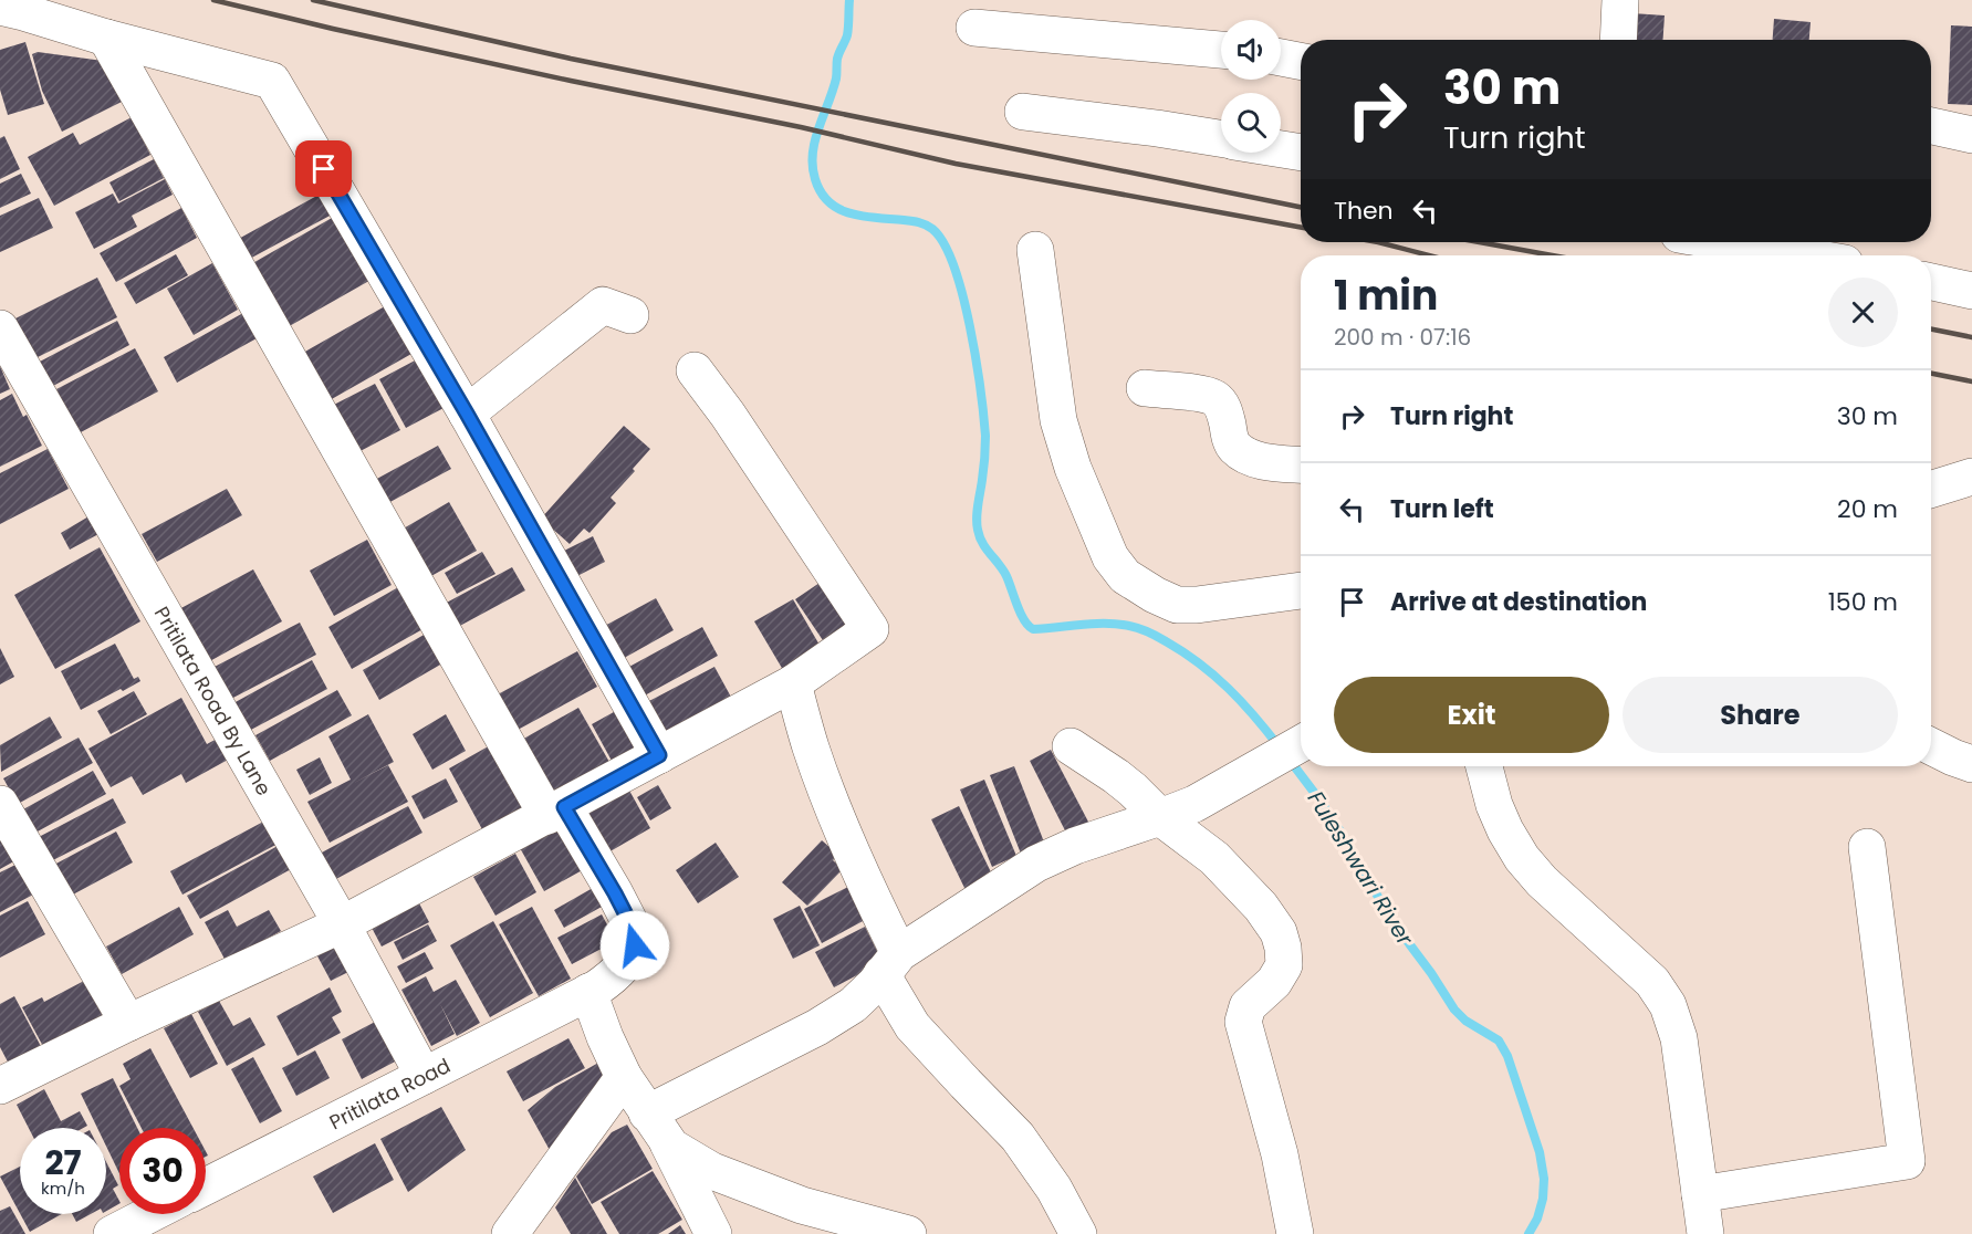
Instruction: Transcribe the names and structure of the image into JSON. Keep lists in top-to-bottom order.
{
  "streets": {
    "street": ["Pritilata Road By Lane", "Pritilata Road"]
  },
  "crossings": [
    ["Pritilata Road By Lane", "Pritilata Road"]
  ],
  "water": ["Fuleshwari River"],
  "page": {
    "turn": ["30 m", "Turn right"],
    "then": "Then",
    "heading": ["1 min", "200 m · 07:16"],
    "list": [
      {
        "name": "Turn right",
        "value": "30 m"
      },
      {
        "name": "Turn left",
        "value": "20 m"
      },
      {
        "name": "Arrive at destination",
        "value": "150 m"
      }
    ],
    "buttons": ["Exit", "Share"],
    "speed": "27 km/h",
    "limit": "30"
  }
}
